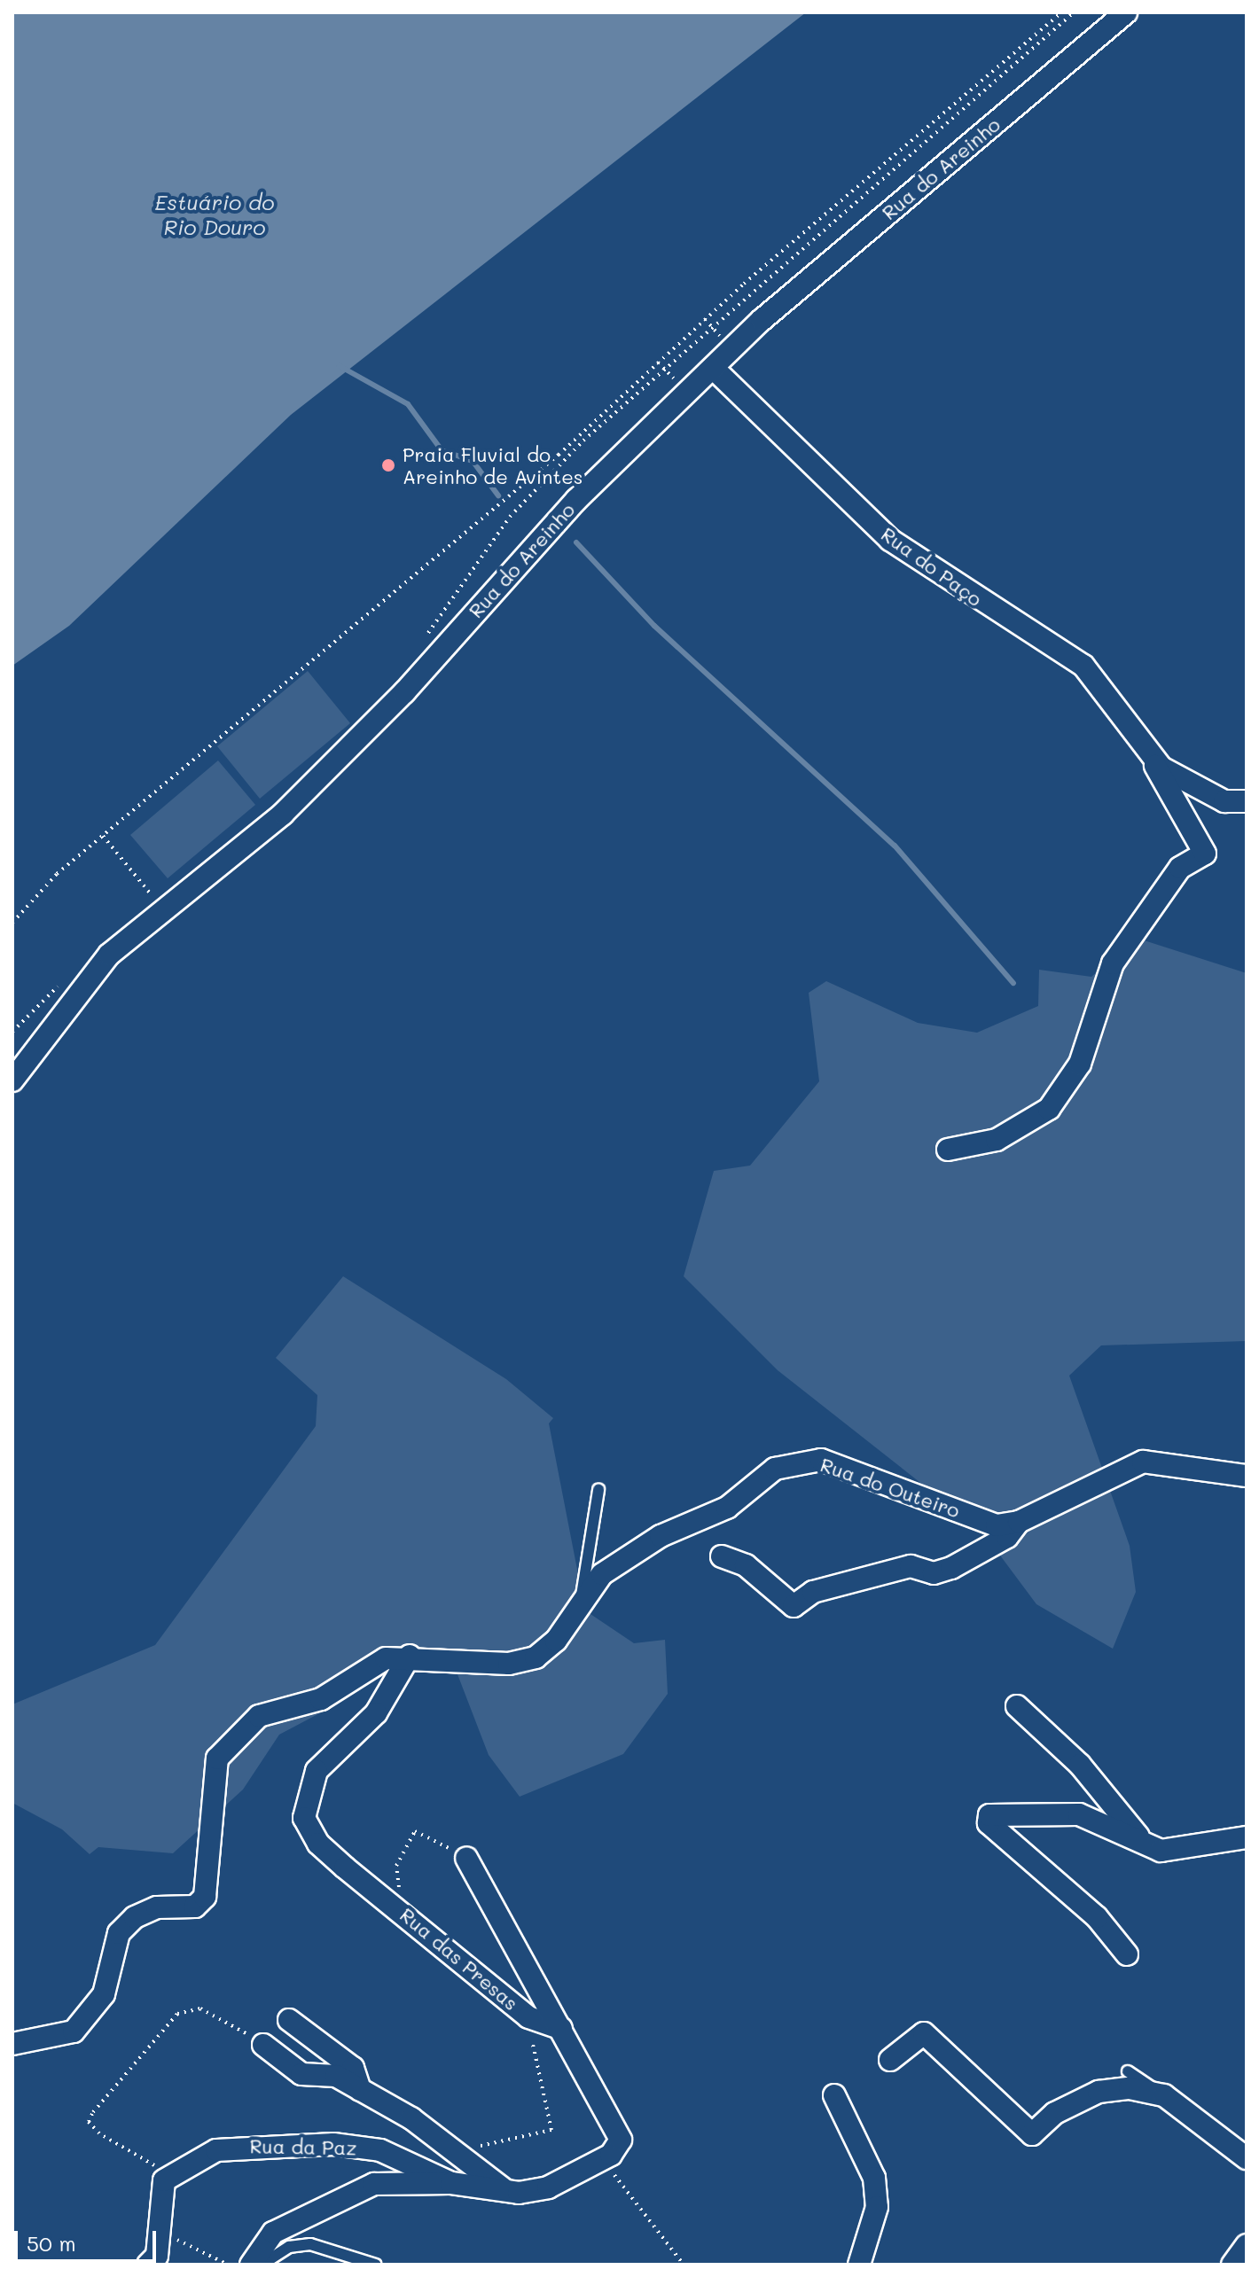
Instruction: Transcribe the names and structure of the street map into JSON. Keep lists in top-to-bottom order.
{
  "streets": {
    "street": [
      "Rua do Areinho",
      "Rua do Paço",
      "Rua do Outeiro",
      "Rua das Presas",
      "Rua da Paz"
    ]
  },
  "crossings": [
    ["Rua do Areinho", "Rua do Paço"],
    ["Rua do Outeiro", "Rua das Presas"]
  ],
  "water": ["Estuário do Rio Douro"],
  "places": ["Praia Fluvial do Areinho de Avintes"],
  "scale_bar": "50 m"
}
